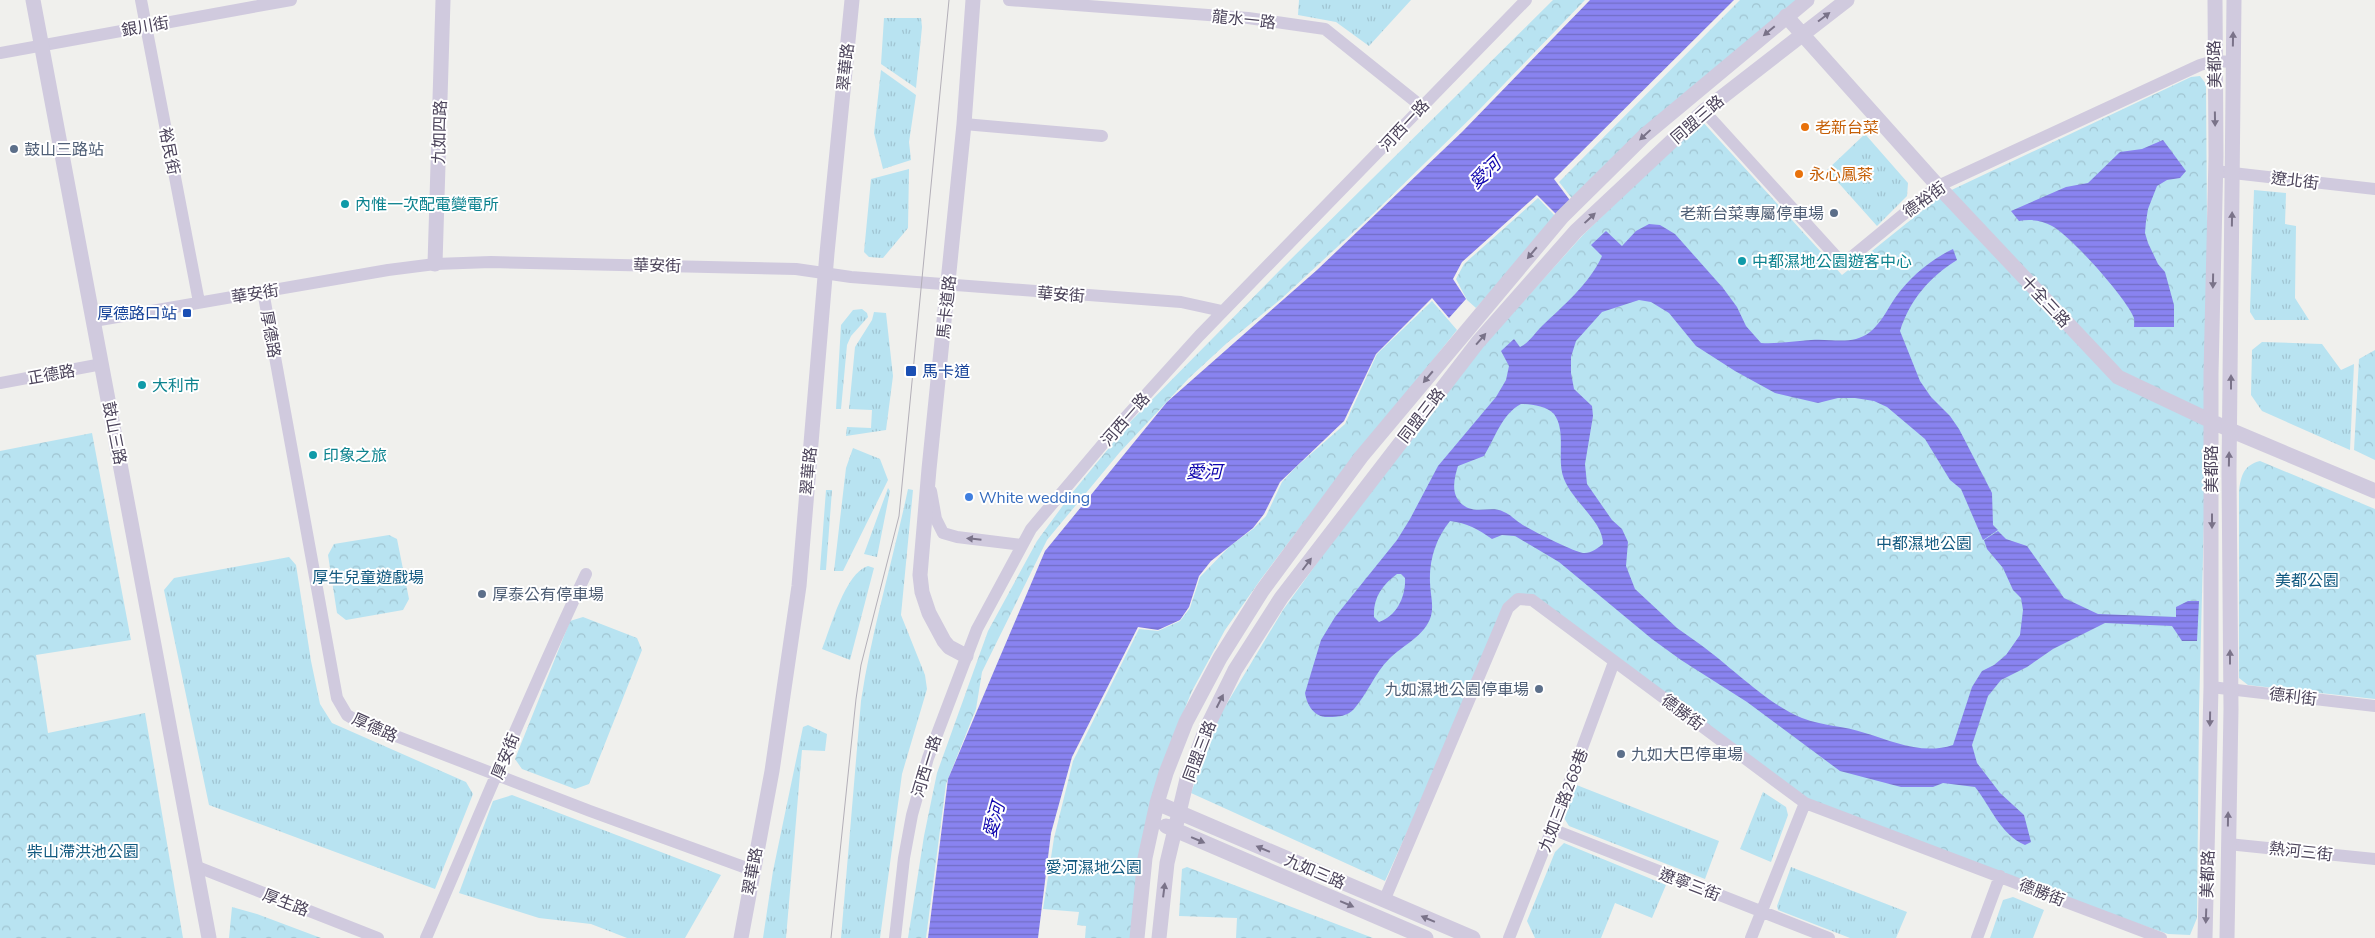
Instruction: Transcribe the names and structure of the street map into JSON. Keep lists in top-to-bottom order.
{
  "streets": {
    "street": [
      "龍水一路",
      "銀川街",
      "美都路",
      "翠華路",
      "同盟三路",
      "河西一路",
      "九如四路",
      "裕民街",
      "遼北街",
      "德裕街",
      "華安街",
      "十全三路",
      "馬卡道路",
      "厚德路",
      "正德路",
      "鼓山三路",
      "德利街",
      "德勝街",
      "厚安街",
      "九如三路268巷",
      "熱河三街",
      "九如三路",
      "遼寧三街",
      "厚生路"
    ]
  },
  "crossings": [
    ["龍水一路", "河西一路"],
    ["銀川街", "裕民街"],
    ["銀川街", "鼓山三路"],
    ["美都路", "遼北街"],
    ["美都路", "德裕街"],
    ["美都路", "十全三路"],
    ["美都路", "德利街"],
    ["美都路", "熱河三街"],
    ["翠華路", "華安街"],
    ["翠華路", "厚德路"],
    ["同盟三路", "德裕街"],
    ["同盟三路", "十全三路"],
    ["同盟三路", "九如三路"],
    ["河西一路", "華安街"],
    ["河西一路", "馬卡道路"],
    ["九如四路", "華安街"],
    ["裕民街", "華安街"],
    ["德裕街", "十全三路"],
    ["華安街", "馬卡道路"],
    ["華安街", "厚德路"],
    ["華安街", "鼓山三路"],
    ["厚德路", "厚安街"],
    ["正德路", "鼓山三路"],
    ["鼓山三路", "厚生路"],
    ["德勝街", "九如三路268巷"],
    ["德勝街", "九如三路"],
    ["九如三路268巷", "遼寧三街"]
  ],
  "water": ["愛河"],
  "parks": [
    "中都濕地公園",
    "厚生兒童遊戲場",
    "美都公園",
    "柴山滯洪池公園",
    "愛河濕地公園"
  ],
  "places": {
    "other": [
      "老新台菜",
      "鼓山三路站",
      "永心鳳茶",
      "內惟一次配電變電所",
      "老新台菜專屬停車場",
      "中都濕地公園遊客中心",
      "大利市",
      "印象之旅",
      "White wedding",
      "厚泰公有停車場",
      "九如濕地公園停車場",
      "九如大巴停車場"
    ],
    "transit": ["厚德路口站", "馬卡道"]
  }
}
